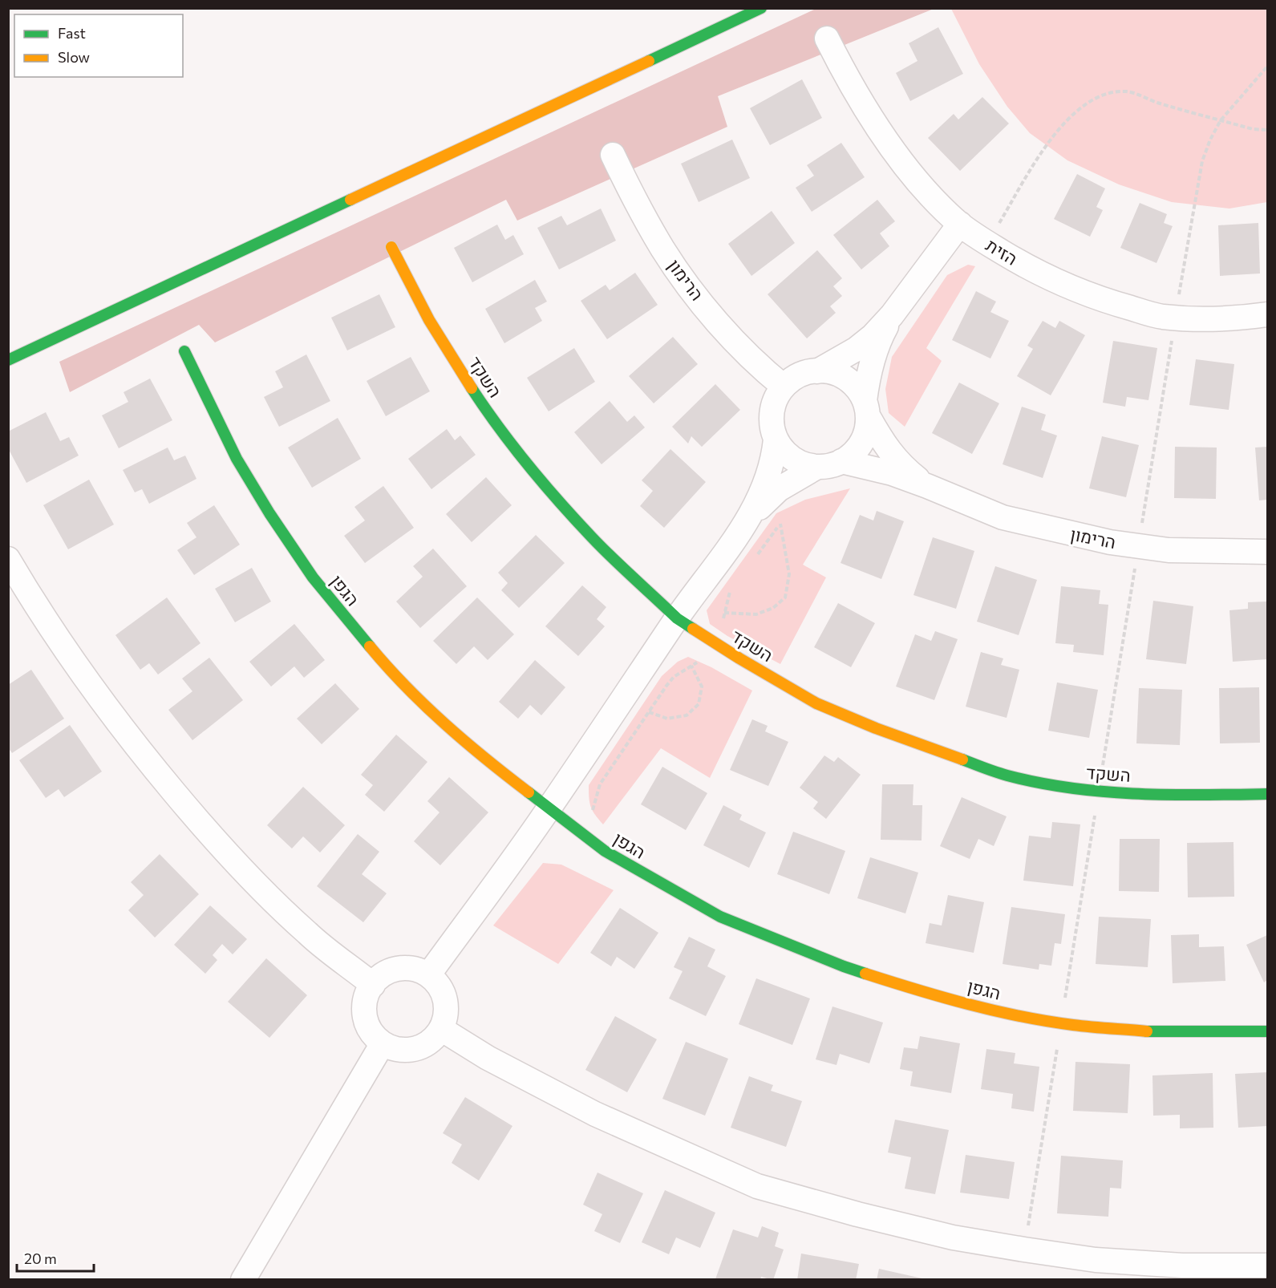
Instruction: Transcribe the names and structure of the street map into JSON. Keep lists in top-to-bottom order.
{
  "streets": {
    "street": [
      "הזית",
      "הרימון",
      "השקד",
      "הגפן"
    ]
  },
  "legend": ["Fast", "Slow"],
  "scale_bar": "20 m"
}
